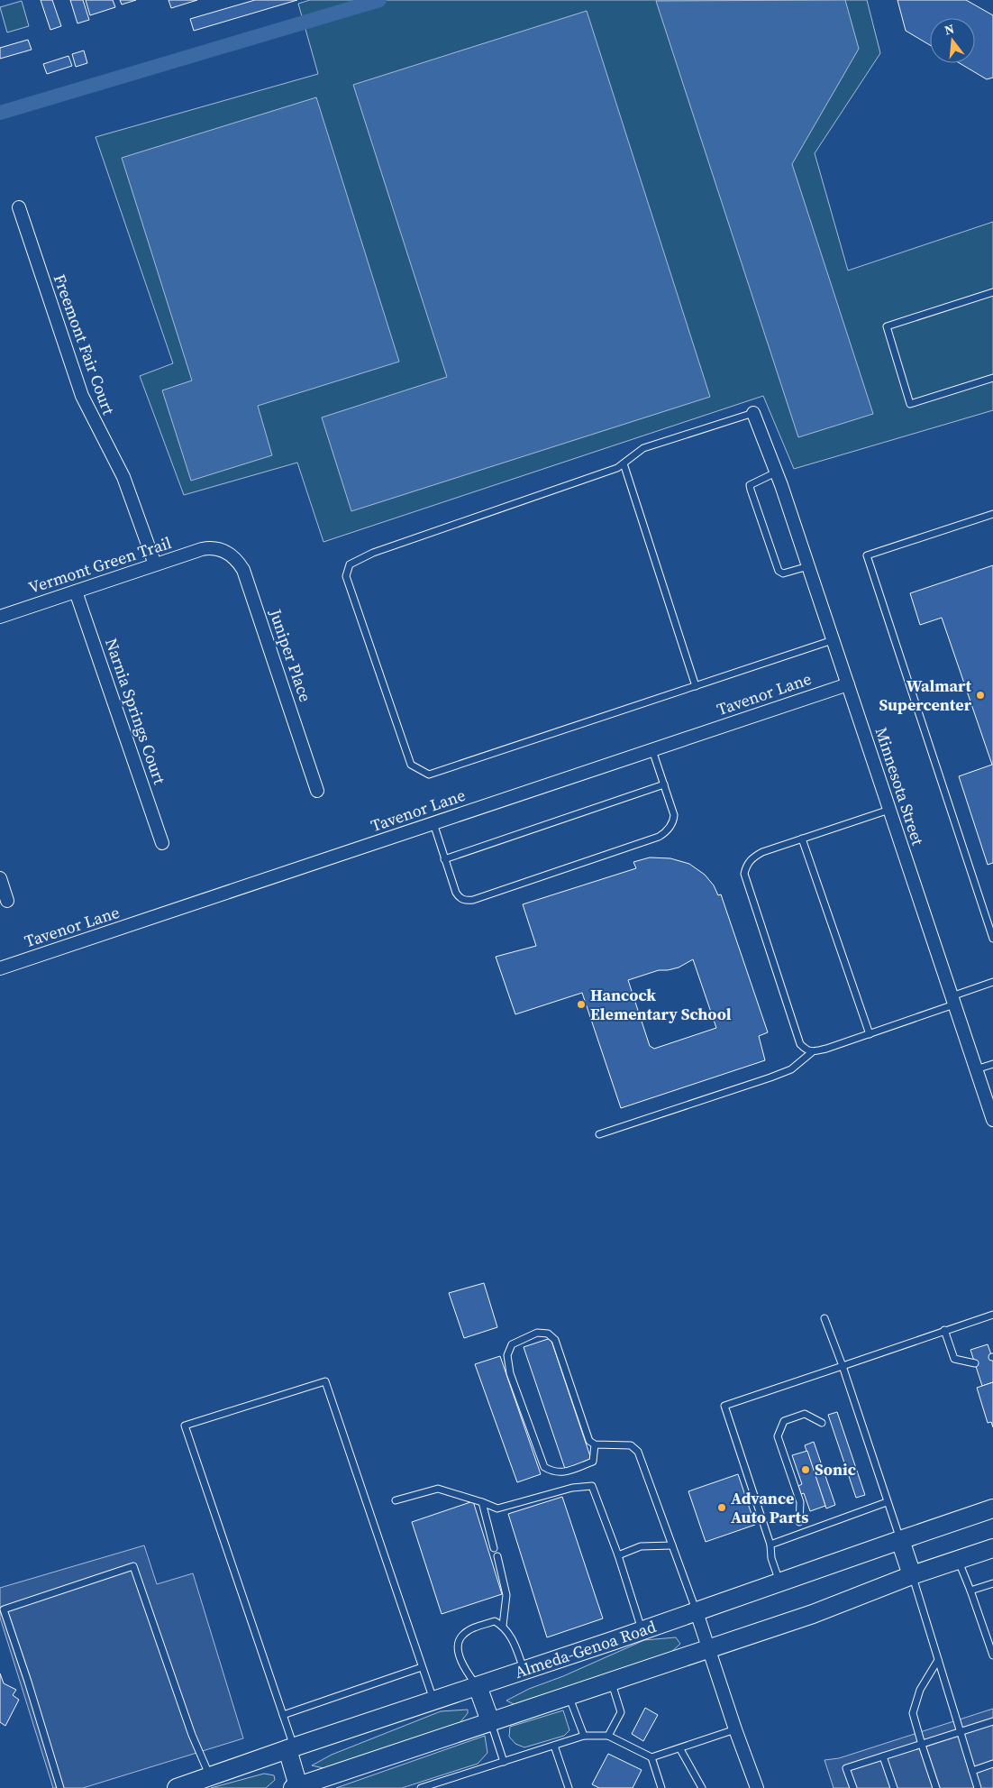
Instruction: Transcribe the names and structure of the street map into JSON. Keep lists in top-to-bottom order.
{
  "streets": {
    "main road": ["Almeda-Genoa Road"],
    "street": [
      "Freemont Fair Court",
      "Vermont Green Trail",
      "Juniper Place",
      "Tavenor Lane",
      "Narnia Springs Court",
      "Minnesota Street"
    ]
  },
  "crossings": [
    ["Freemont Fair Court", "Vermont Green Trail"],
    ["Vermont Green Trail", "Juniper Place"],
    ["Vermont Green Trail", "Narnia Springs Court"],
    ["Tavenor Lane", "Minnesota Street"]
  ],
  "places": [
    "Walmart Supercenter",
    "Hancock Elementary School",
    "Sonic",
    "Advance Auto Parts"
  ],
  "north": "top"
}
